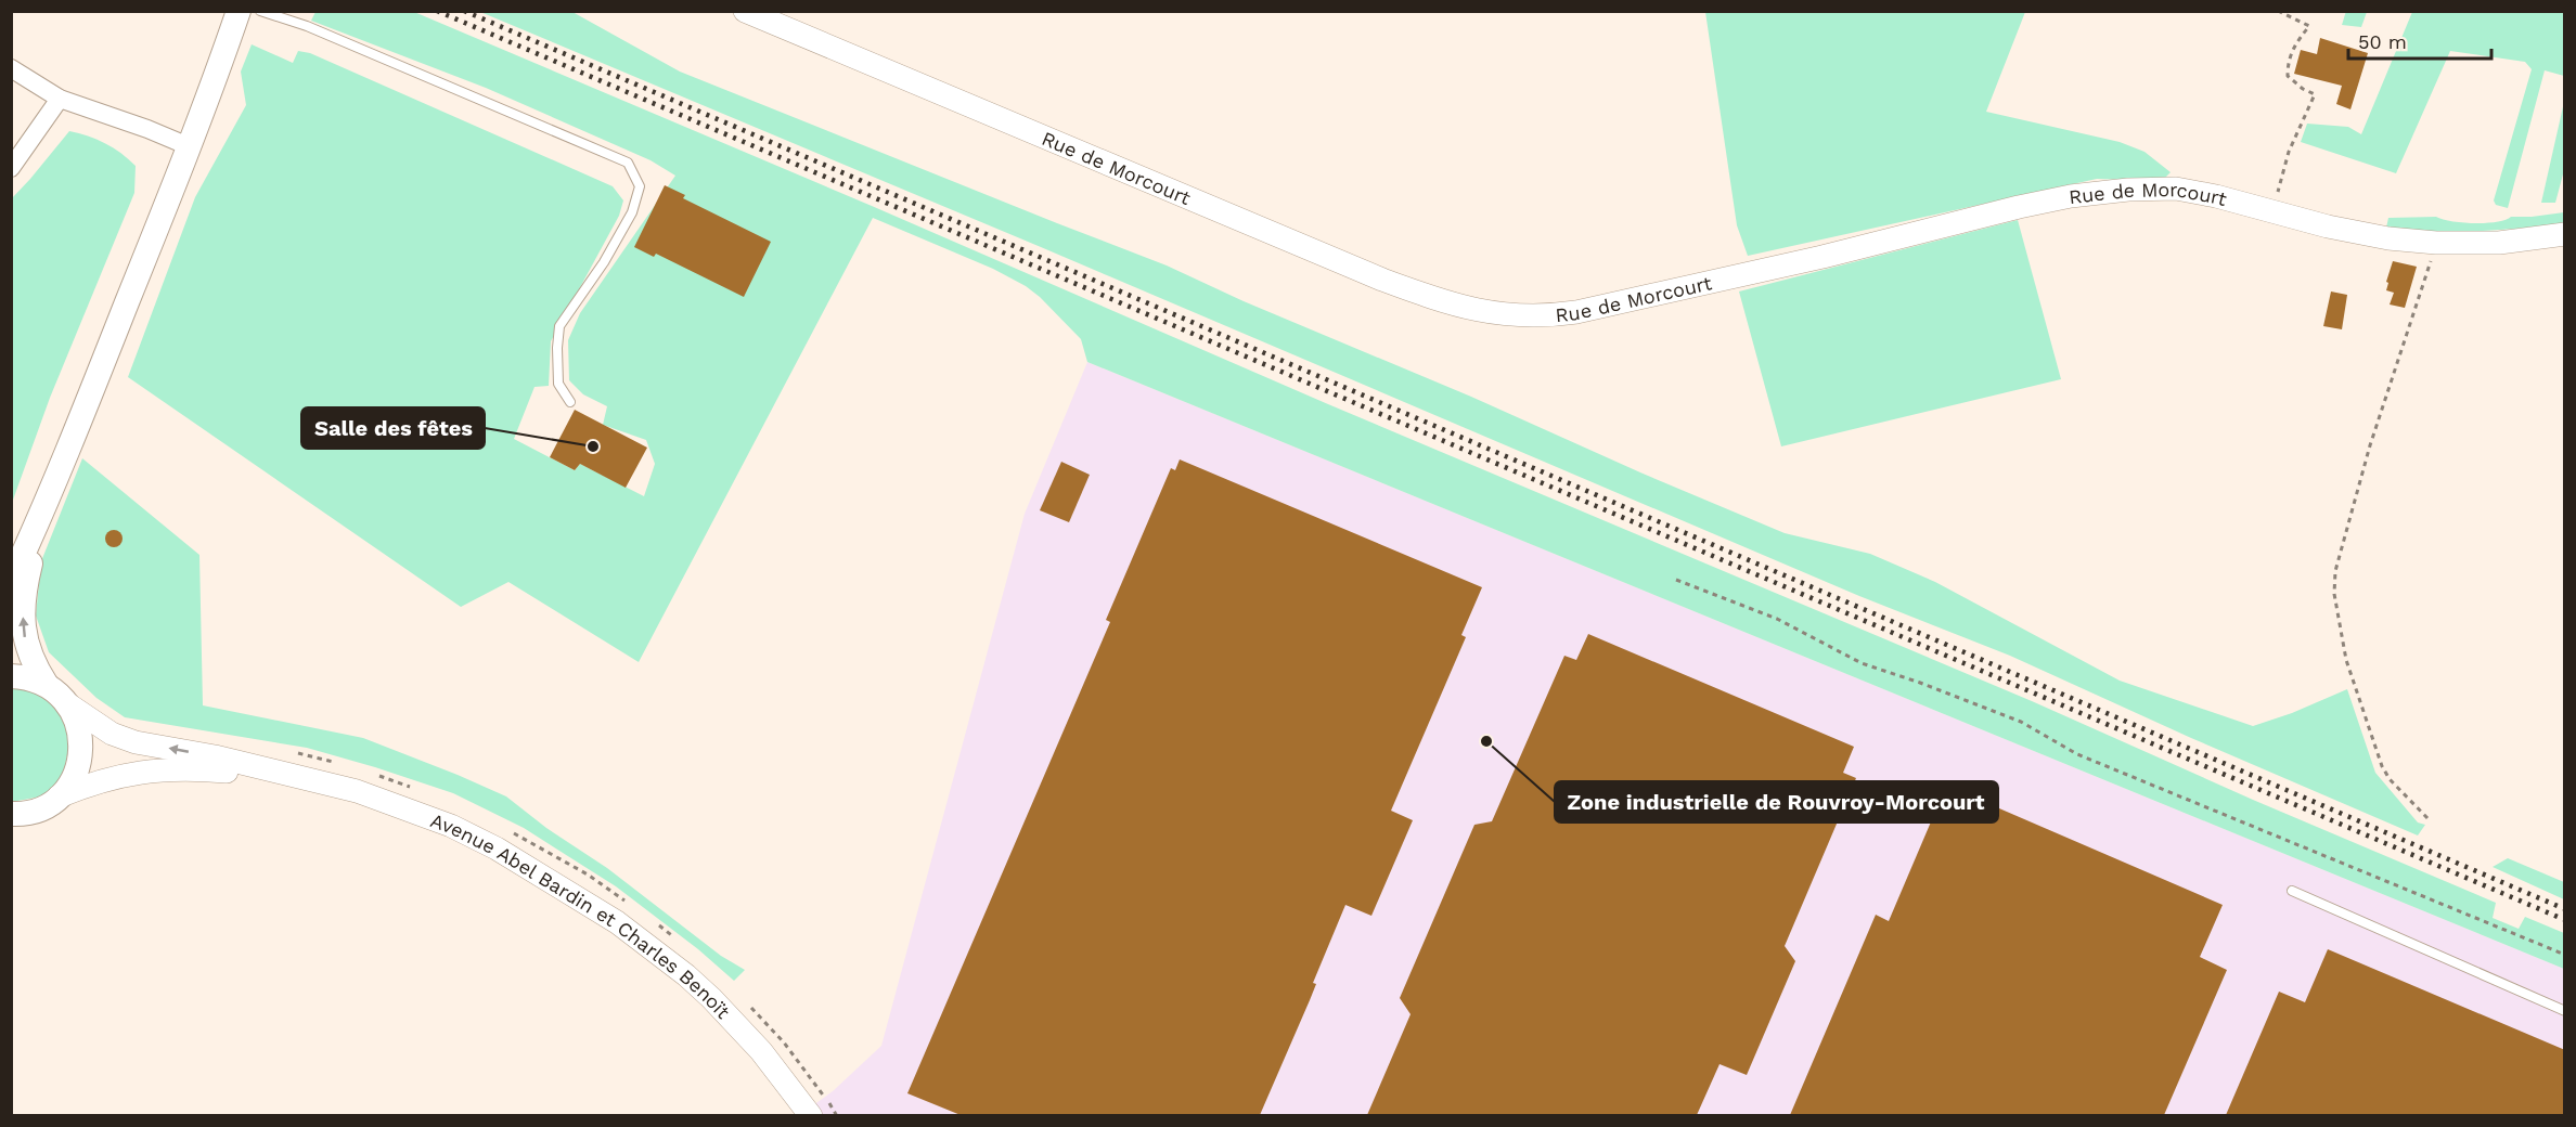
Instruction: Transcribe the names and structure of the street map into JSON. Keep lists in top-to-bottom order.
{
  "streets": {
    "street": ["Rue de Morcourt", "Avenue Abel Bardin et Charles Benoït"]
  },
  "places": ["Salle des fêtes", "Zone industrielle de Rouvroy-Morcourt"],
  "scale_bar": "50 m"
}
